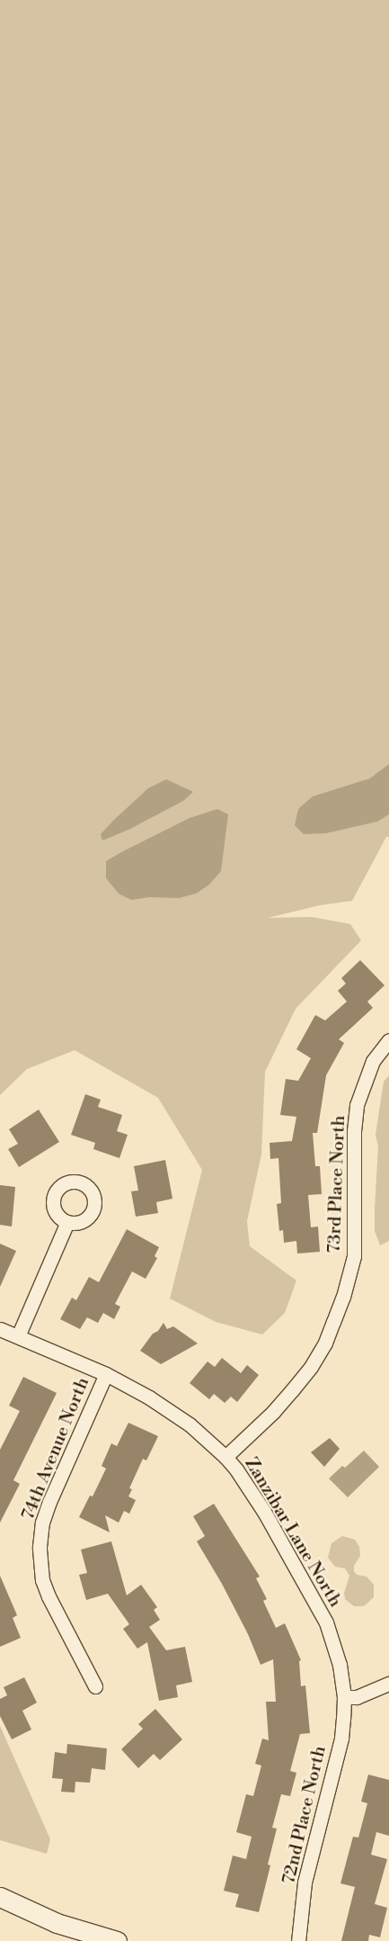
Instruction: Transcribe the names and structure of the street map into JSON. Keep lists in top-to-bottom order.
{
  "streets": {
    "street": [
      "73rd Place North",
      "74th Avenue North",
      "Zanzibar Lane North",
      "72nd Place North"
    ]
  },
  "crossings": [
    ["73rd Place North", "Zanzibar Lane North"],
    ["74th Avenue North", "Zanzibar Lane North"],
    ["Zanzibar Lane North", "72nd Place North"]
  ]
}
